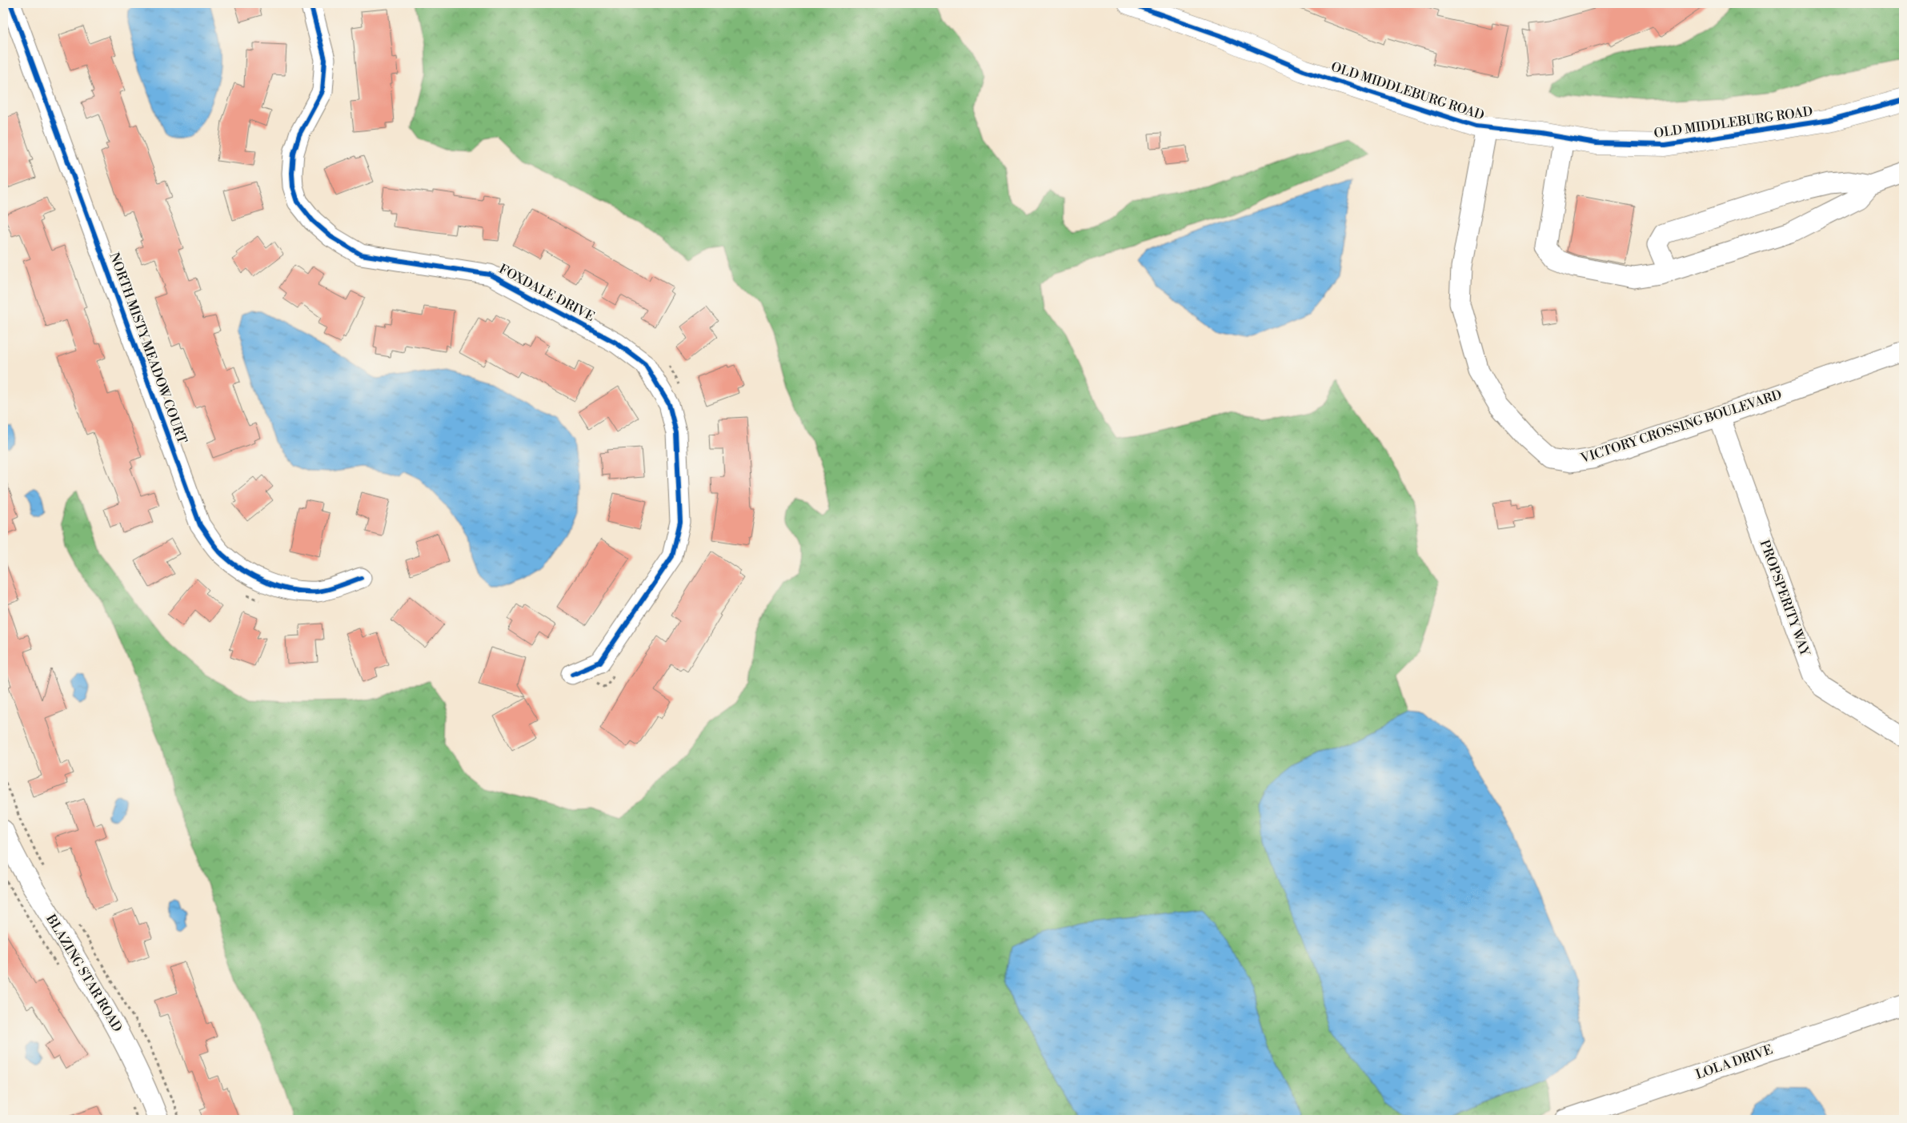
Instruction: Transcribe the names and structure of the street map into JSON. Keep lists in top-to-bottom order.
{
  "streets": {
    "main road": ["OLD MIDDLEBURG ROAD"],
    "street": [
      "FOXDALE DRIVE",
      "NORTH MISTY MEADOW COURT",
      "VICTORY CROSSING BOULEVARD",
      "PROPSPERITY WAY",
      "BLAZING STAR ROAD",
      "LOLA DRIVE"
    ]
  },
  "crossings": [
    ["OLD MIDDLEBURG ROAD", "VICTORY CROSSING BOULEVARD"],
    ["VICTORY CROSSING BOULEVARD", "PROPSPERITY WAY"]
  ]
}
